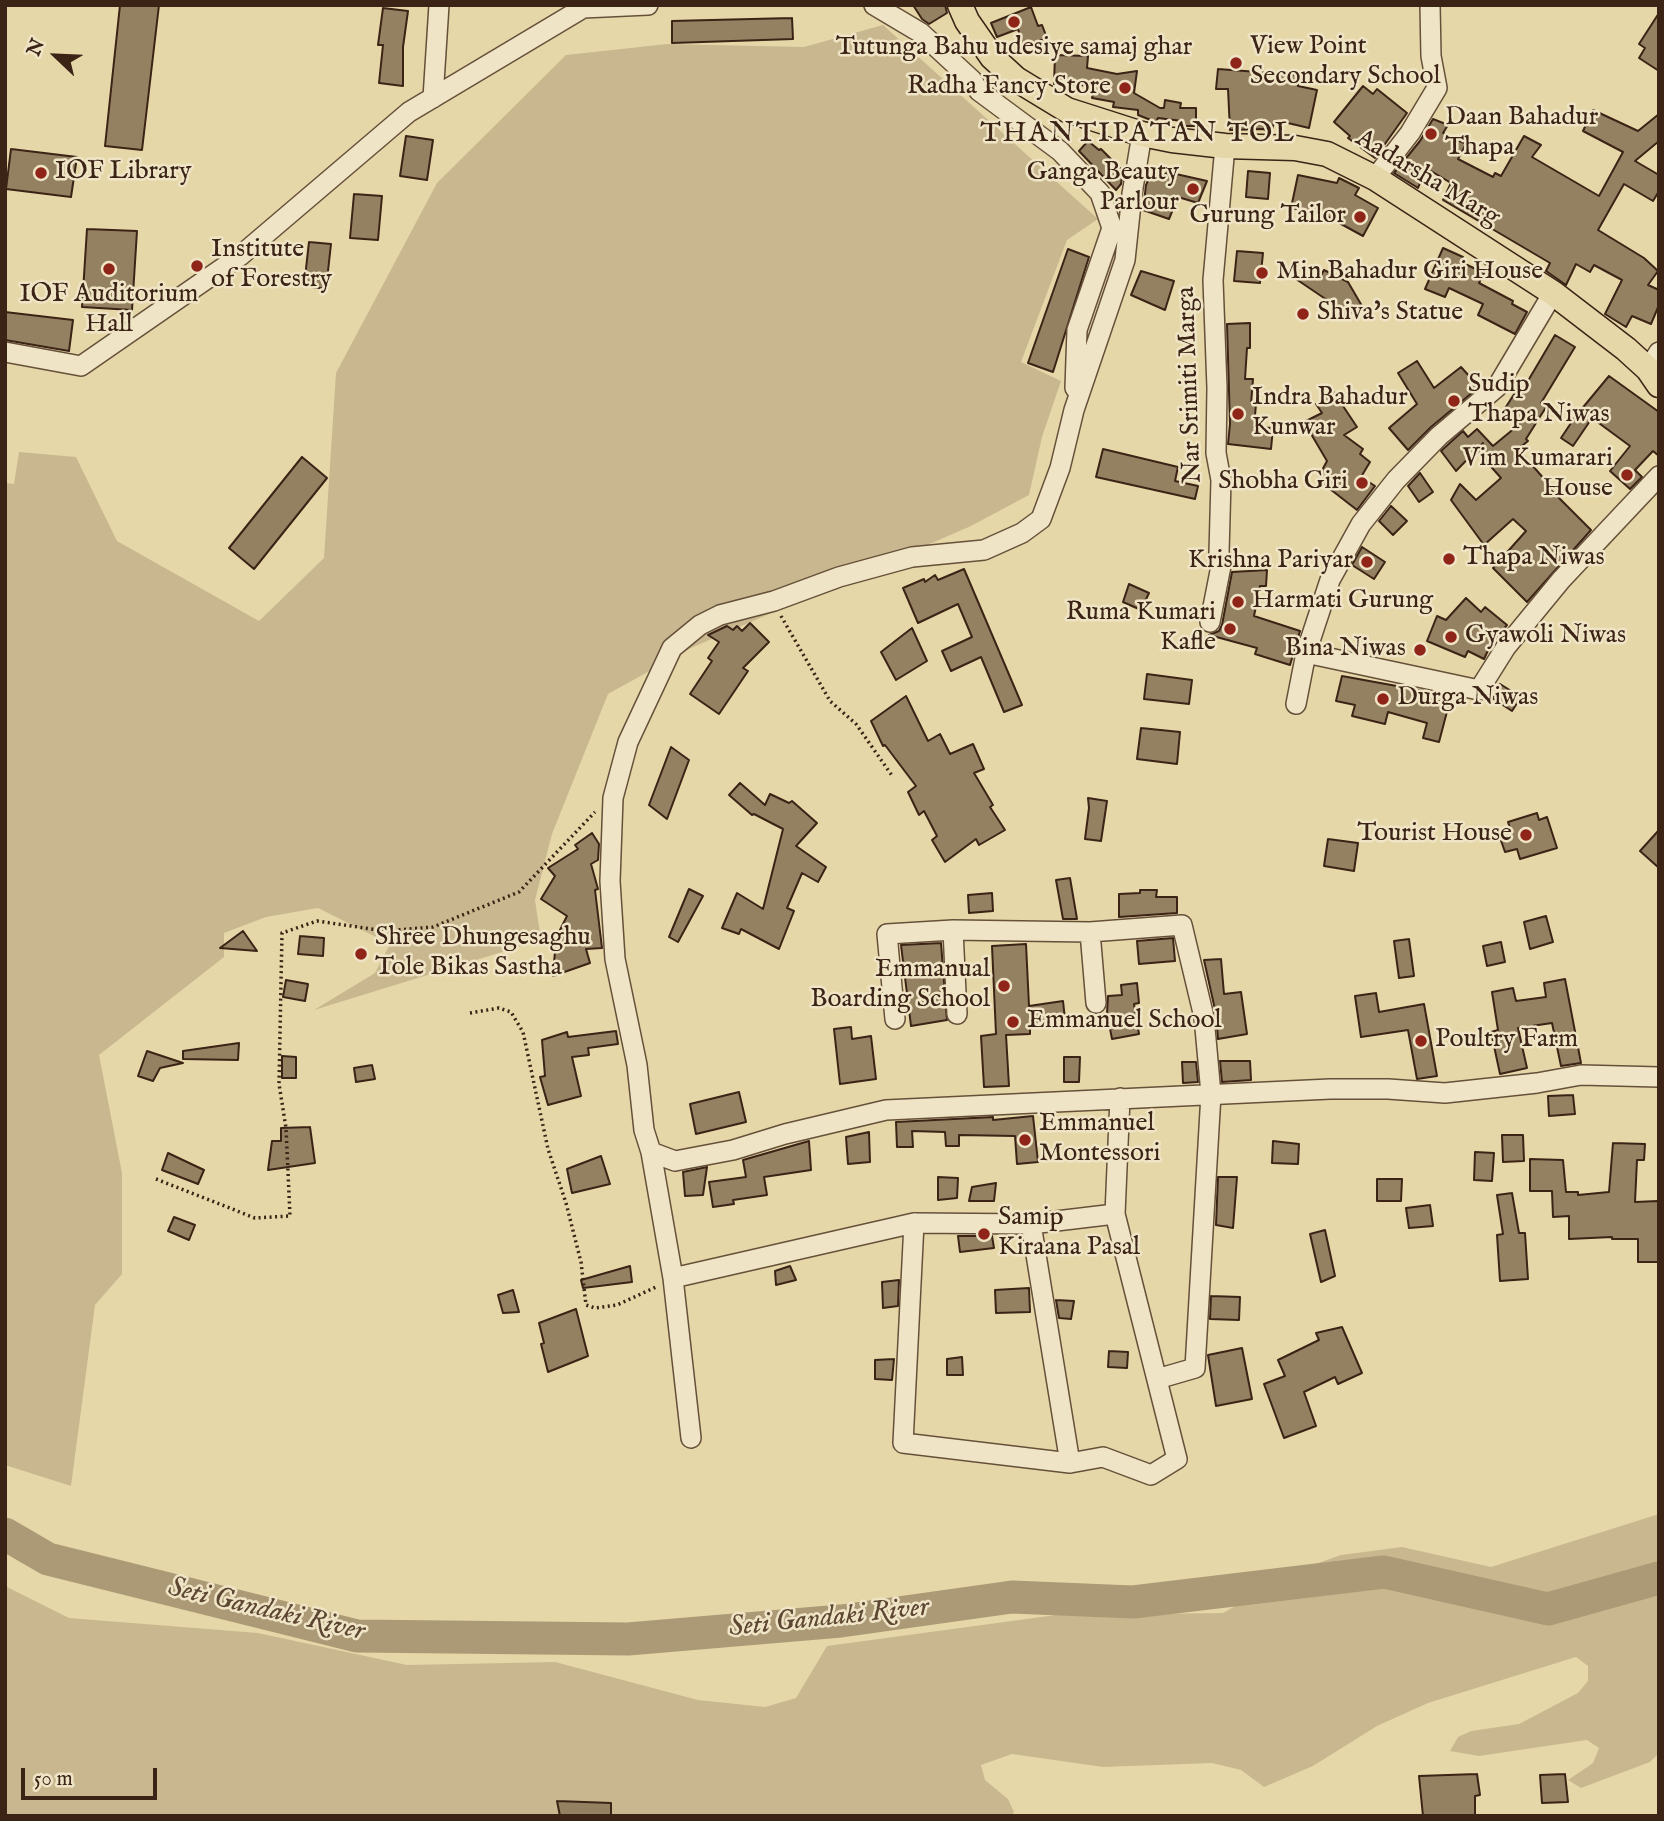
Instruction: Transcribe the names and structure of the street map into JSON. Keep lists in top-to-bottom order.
{
  "streets": {
    "main road": ["Aadarsha Marg"],
    "street": ["Nar Srimiti Marga"]
  },
  "crossings": [
    ["Aadarsha Marg", "Nar Srimiti Marga"]
  ],
  "districts": ["THANTIPATAN TOL"],
  "water": ["Seti Gandaki River"],
  "places": [
    "Tutunga Bahu udesiye samaj ghar",
    "View Point Secondary School",
    "Radha Fancy Store",
    "Daan Bahadur Thapa",
    "IOF Library",
    "Ganga Beauty Parlour",
    "Gurung Tailor",
    "Institute of Forestry",
    "IOF Auditorium Hall",
    "Min Bahadur Giri House",
    "Shiva's Statue",
    "Sudip Thapa Niwas",
    "Indra Bahadur Kunwar",
    "Vim Kumarari House",
    "Shobha Giri",
    "Thapa Niwas",
    "Krishna Pariyar",
    "Harmati Gurung",
    "Ruma Kumari Kafle",
    "Gyawoli Niwas",
    "Bina Niwas",
    "Durga Niwas",
    "Tourist House",
    "Shree Dhungesaghu Tole Bikas Sastha",
    "Emmanual Boarding School",
    "Emmanuel School",
    "Poultry Farm",
    "Emmanuel Montessori",
    "Samip Kiraana Pasal"
  ],
  "scale_bar": "50 m",
  "north": "top left"
}
